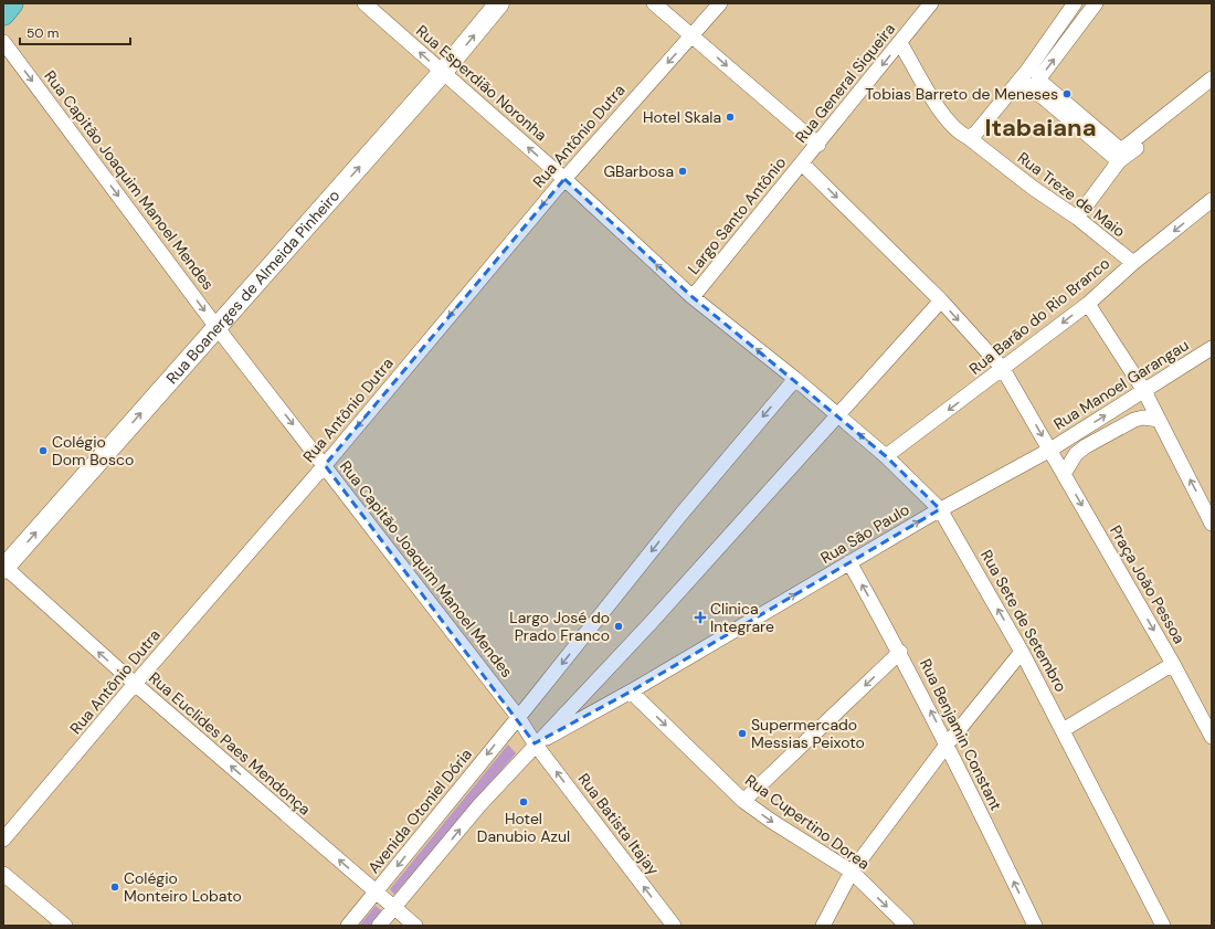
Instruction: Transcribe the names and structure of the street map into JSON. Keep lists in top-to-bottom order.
{
  "streets": {
    "street": [
      "Rua Esperdião Noronha",
      "Rua General Siqueira",
      "Rua Antônio Dutra",
      "Rua Capitão Joaquim Manoel Mendes",
      "Rua Treze de Maio",
      "Largo Santo Antônio",
      "Rua Boanerges de Almeida Pinheiro",
      "Rua Barão do Rio Branco",
      "Rua Manoel Garangau",
      "Rua São Paulo",
      "Praça João Pessoa",
      "Rua Sete de Setembro",
      "Rua Benjamin Constant",
      "Rua Euclides Paes Mendonça",
      "Avenida Otoniel Dória",
      "Rua Cupertino Dorea",
      "Rua Batista Itajay"
    ]
  },
  "crossings": [
    ["Rua Esperdião Noronha", "Rua Antônio Dutra"],
    ["Rua Esperdião Noronha", "Largo Santo Antônio"],
    ["Rua Esperdião Noronha", "Rua Boanerges de Almeida Pinheiro"],
    ["Rua General Siqueira", "Rua Treze de Maio"],
    ["Rua General Siqueira", "Largo Santo Antônio"],
    ["Rua Antônio Dutra", "Rua Capitão Joaquim Manoel Mendes"],
    ["Rua Antônio Dutra", "Rua Euclides Paes Mendonça"],
    ["Rua Capitão Joaquim Manoel Mendes", "Rua Boanerges de Almeida Pinheiro"],
    ["Rua Capitão Joaquim Manoel Mendes", "Rua São Paulo"],
    ["Rua Capitão Joaquim Manoel Mendes", "Avenida Otoniel Dória"],
    ["Rua Capitão Joaquim Manoel Mendes", "Rua Batista Itajay"],
    ["Rua Treze de Maio", "Rua Barão do Rio Branco"],
    ["Largo Santo Antônio", "Rua Barão do Rio Branco"],
    ["Largo Santo Antônio", "Praça João Pessoa"],
    ["Largo Santo Antônio", "Rua Sete de Setembro"],
    ["Largo Santo Antônio", "Avenida Otoniel Dória"],
    ["Rua Boanerges de Almeida Pinheiro", "Rua Euclides Paes Mendonça"],
    ["Rua Barão do Rio Branco", "Praça João Pessoa"],
    ["Rua Barão do Rio Branco", "Rua Sete de Setembro"],
    ["Rua Manoel Garangau", "Rua São Paulo"],
    ["Rua Manoel Garangau", "Praça João Pessoa"],
    ["Rua São Paulo", "Praça João Pessoa"],
    ["Rua São Paulo", "Rua Sete de Setembro"],
    ["Rua São Paulo", "Rua Benjamin Constant"],
    ["Rua São Paulo", "Rua Cupertino Dorea"],
    ["Rua São Paulo", "Rua Batista Itajay"],
    ["Rua Sete de Setembro", "Avenida Otoniel Dória"],
    ["Rua Euclides Paes Mendonça", "Avenida Otoniel Dória"]
  ],
  "one_way": [
    "Rua Esperdião Noronha",
    "Rua General Siqueira",
    "Rua Antônio Dutra",
    "Rua Capitão Joaquim Manoel Mendes",
    "Rua Boanerges de Almeida Pinheiro",
    "Rua Benjamin Constant",
    "Rua Euclides Paes Mendonça",
    "Rua Cupertino Dorea",
    "Rua Batista Itajay"
  ],
  "districts": ["Itabaiana"],
  "places": {
    "other": [
      "Tobias Barreto de Meneses",
      "Hotel Skala",
      "GBarbosa",
      "Colégio Dom Bosco",
      "Largo José do Prado Franco",
      "Supermercado Messias Peixoto",
      "Hotel Danubio Azul",
      "Colégio Monteiro Lobato"
    ],
    "health": ["Clinica Integrare"]
  },
  "scale_bar": "50 m"
}
